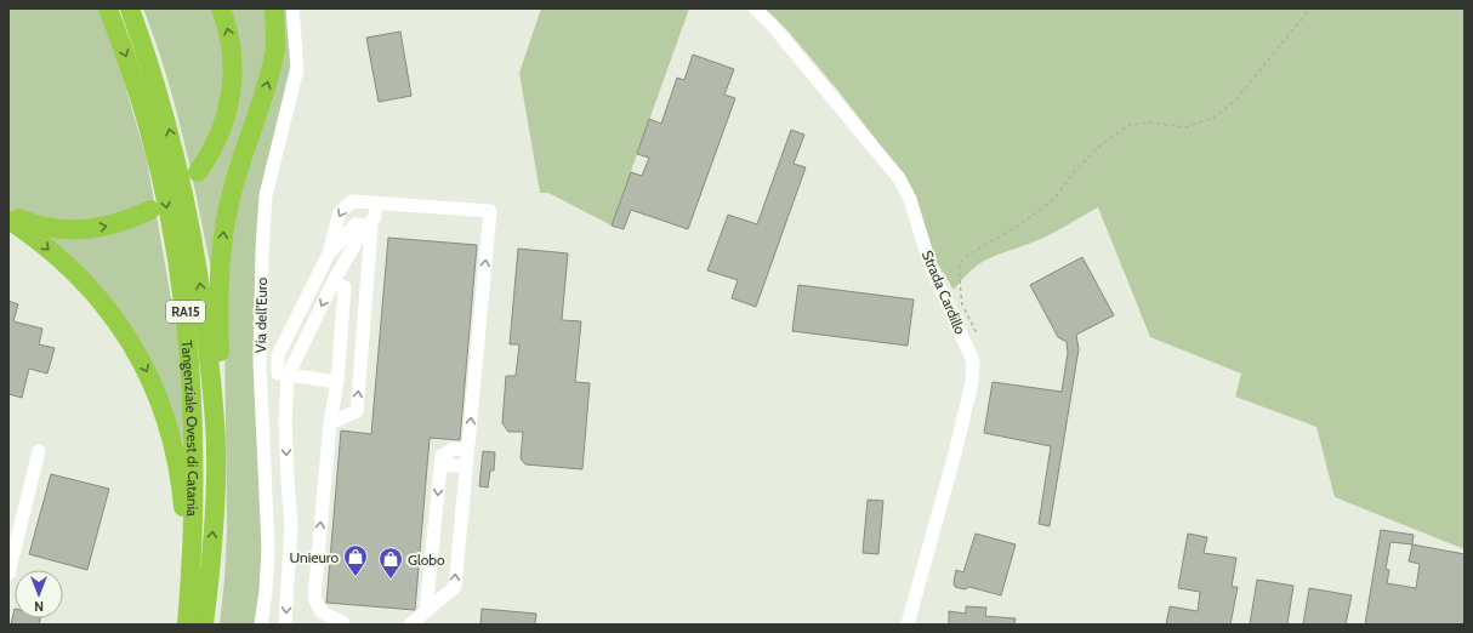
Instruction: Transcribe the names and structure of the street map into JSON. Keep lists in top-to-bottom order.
{
  "streets": {
    "highway": ["RA15", "Tangenziale Ovest di Catania"],
    "street": ["Strada Cardillo", "Via dell'Euro"]
  },
  "places": {
    "shop": ["Unieuro", "Globo"]
  },
  "north": "bottom"
}
